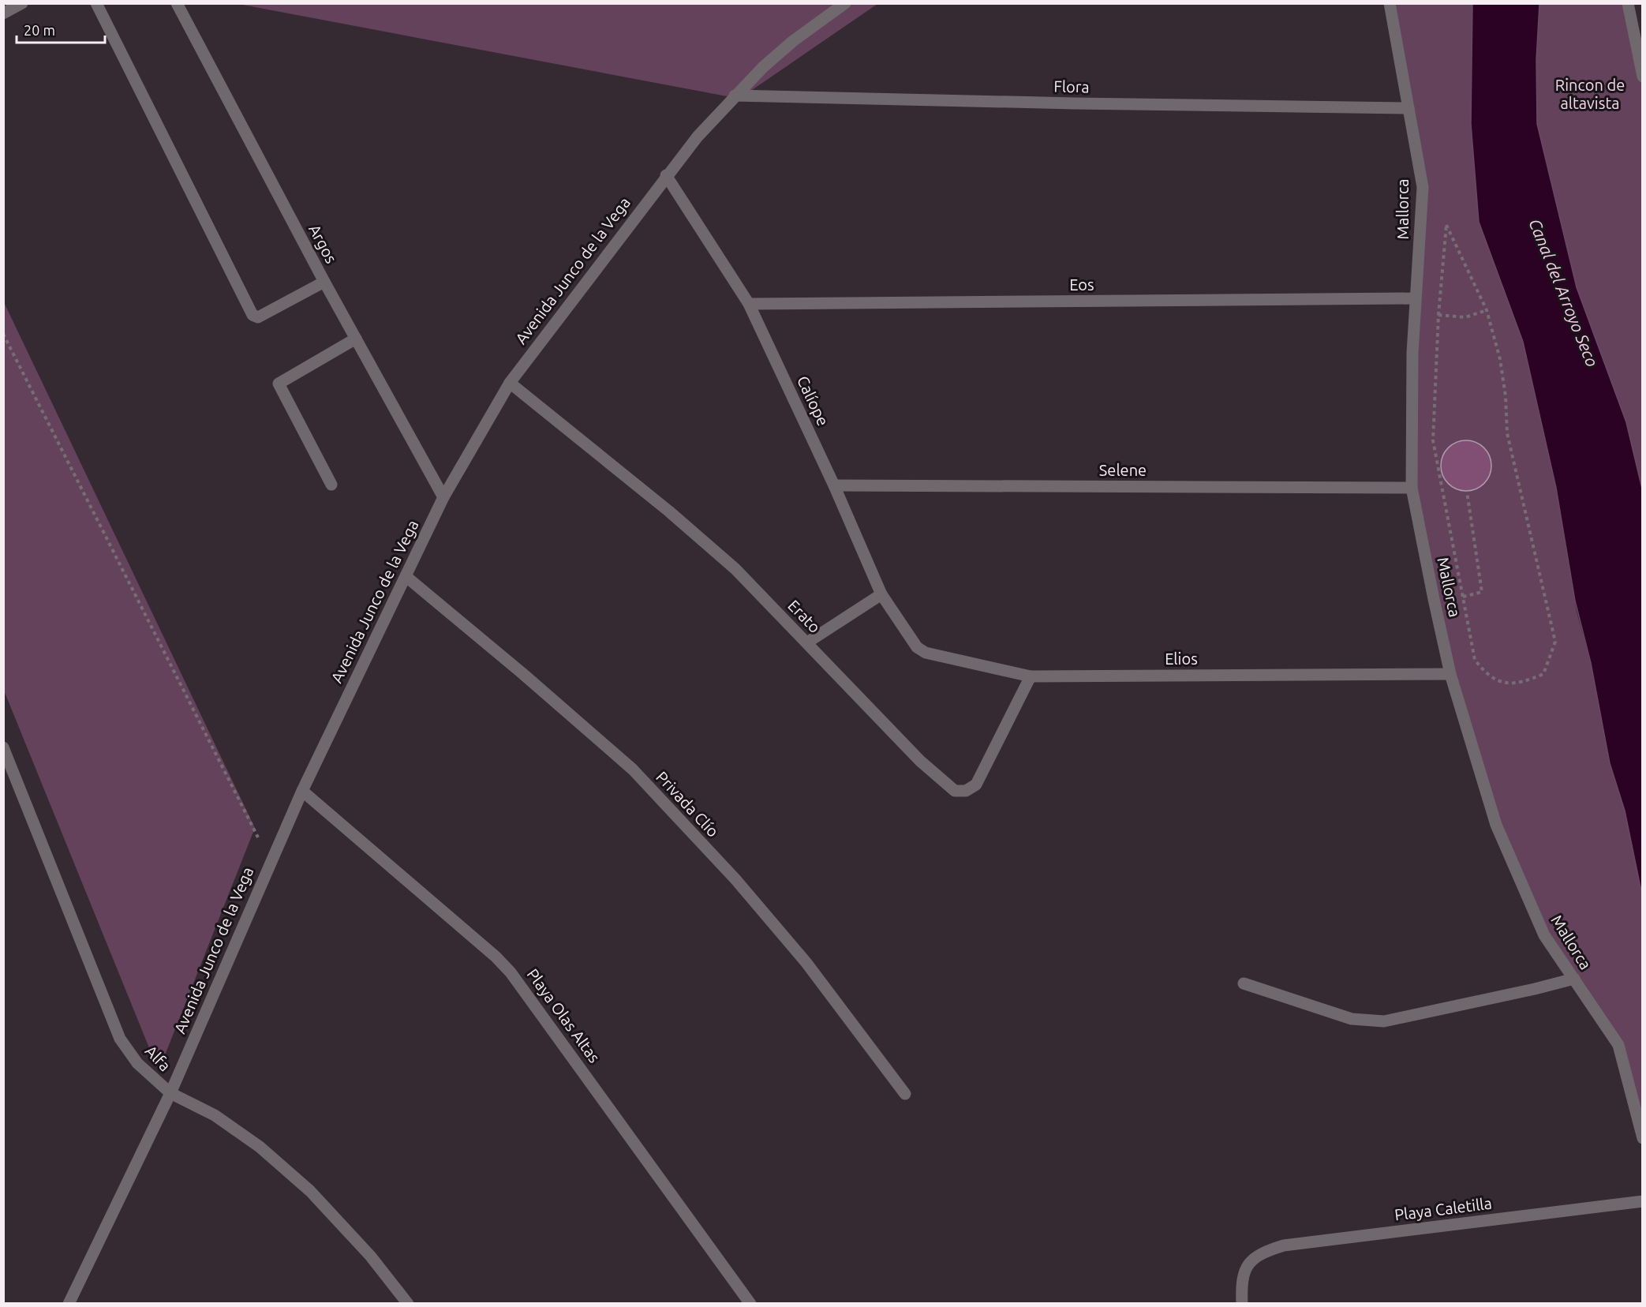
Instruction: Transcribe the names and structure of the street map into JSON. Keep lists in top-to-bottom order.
{
  "streets": {
    "street": [
      "Flora",
      "Mallorca",
      "Argos",
      "Avenida Junco de la Vega",
      "Eos",
      "Calíope",
      "Selene",
      "Erato",
      "Elios",
      "Privada Clío",
      "Playa Olas Altas",
      "Alfa",
      "Playa Caletilla"
    ]
  },
  "crossings": [
    ["Flora", "Mallorca"],
    ["Flora", "Avenida Junco de la Vega"],
    ["Mallorca", "Eos"],
    ["Mallorca", "Selene"],
    ["Mallorca", "Elios"],
    ["Argos", "Avenida Junco de la Vega"],
    ["Avenida Junco de la Vega", "Calíope"],
    ["Avenida Junco de la Vega", "Erato"],
    ["Avenida Junco de la Vega", "Privada Clío"],
    ["Avenida Junco de la Vega", "Playa Olas Altas"],
    ["Avenida Junco de la Vega", "Alfa"],
    ["Eos", "Calíope"],
    ["Calíope", "Selene"],
    ["Calíope", "Elios"],
    ["Erato", "Elios"]
  ],
  "water": ["Canal del Arroyo Seco"],
  "parks": ["Rincon de altavista"],
  "scale_bar": "20 m"
}
